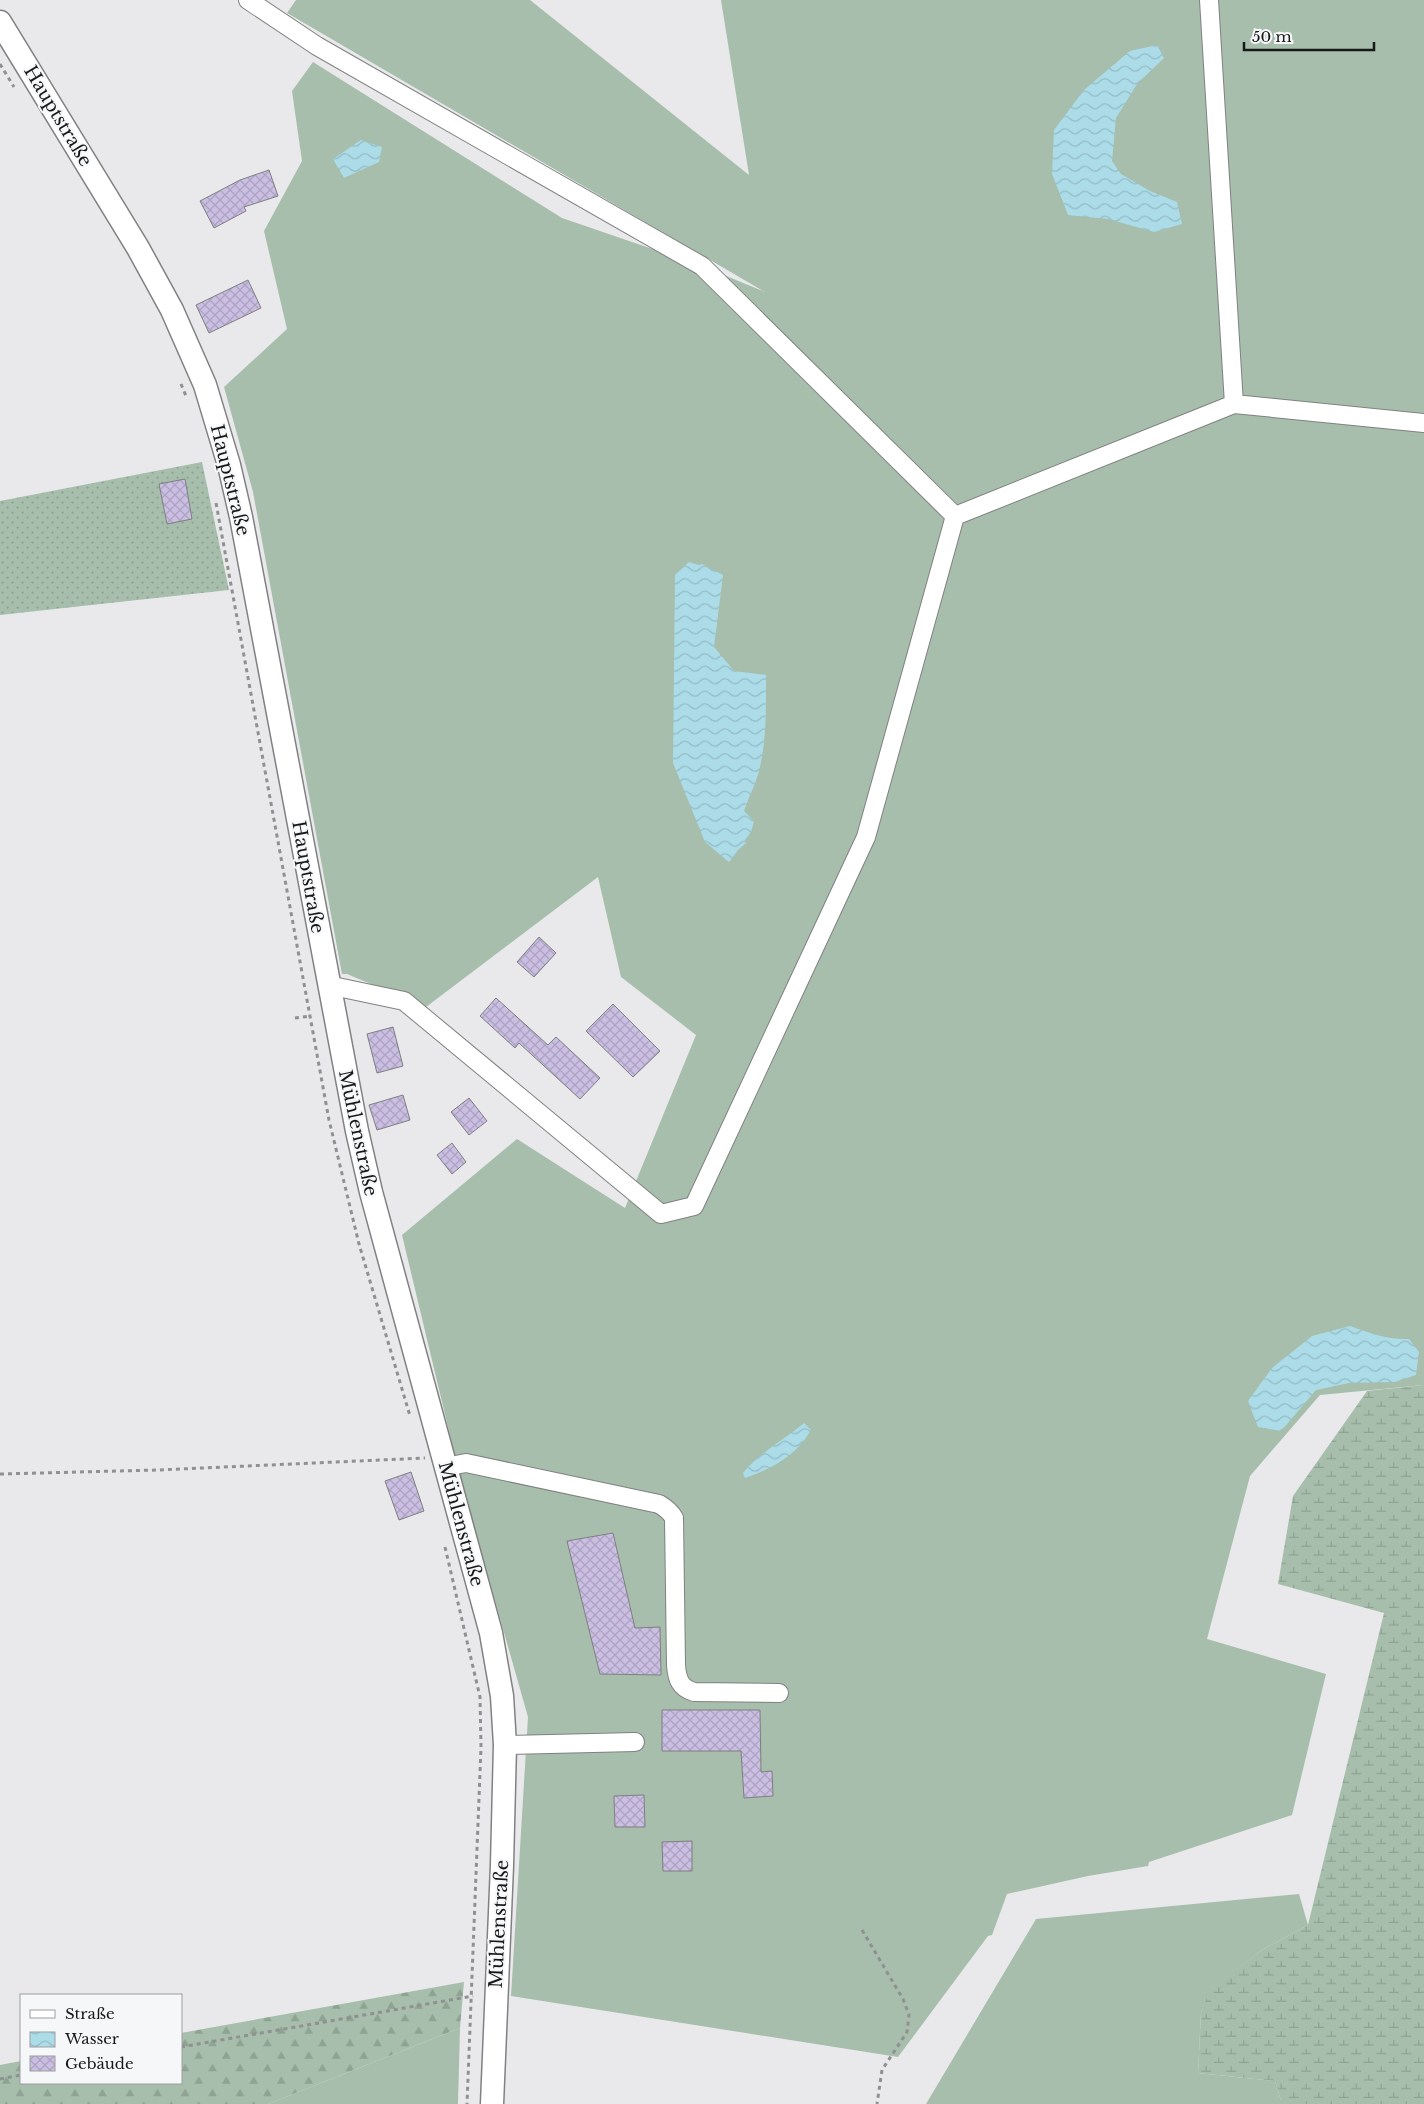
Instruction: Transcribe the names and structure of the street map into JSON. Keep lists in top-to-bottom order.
{
  "streets": {
    "main road": ["Hauptstraße", "Mühlenstraße"]
  },
  "crossings": [
    ["Hauptstraße", "Mühlenstraße"]
  ],
  "legend": ["Straße", "Wasser", "Gebäude"],
  "scale_bar": "50 m"
}
